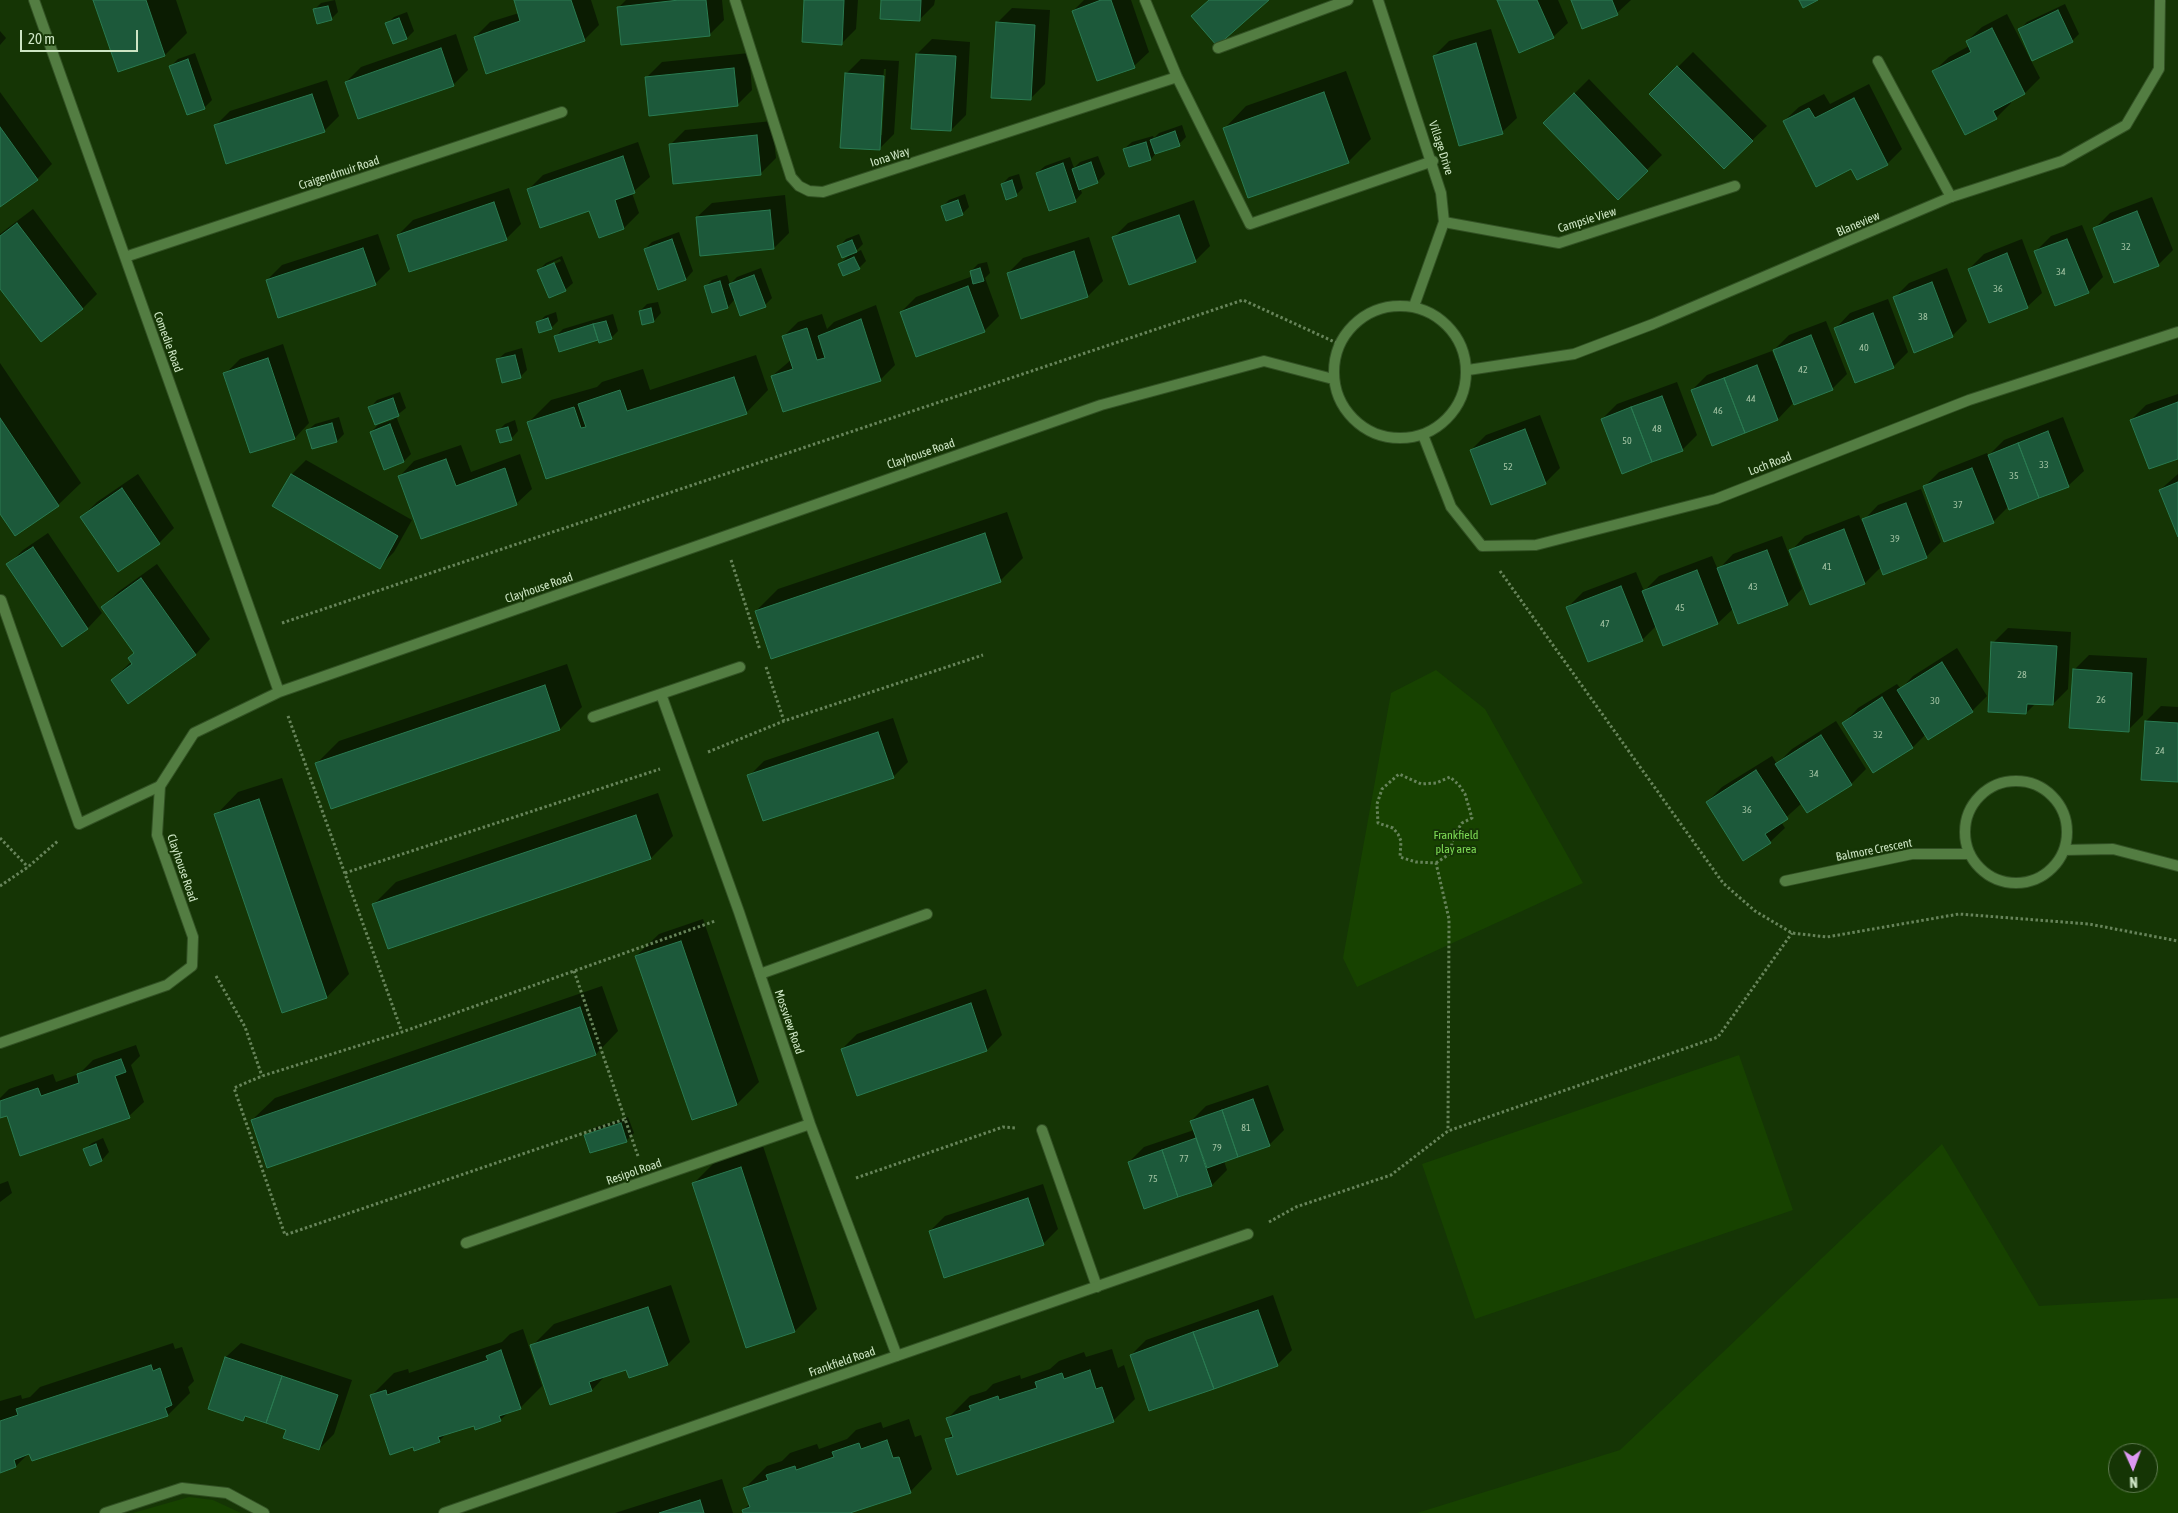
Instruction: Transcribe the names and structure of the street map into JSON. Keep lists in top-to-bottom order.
{
  "streets": {
    "street": [
      "Village Drive",
      "Iona Way",
      "Craigendmuir Road",
      "Campsie View",
      "Blaneview",
      "Comedie Road",
      "Clayhouse Road",
      "Loch Road",
      "Balmore Crescent",
      "Mossview Road",
      "Resipol Road",
      "Frankfield Road"
    ]
  },
  "crossings": [
    ["Village Drive", "Campsie View"],
    ["Village Drive", "Blaneview"],
    ["Village Drive", "Clayhouse Road"],
    ["Craigendmuir Road", "Comedie Road"],
    ["Blaneview", "Clayhouse Road"],
    ["Comedie Road", "Clayhouse Road"],
    ["Mossview Road", "Resipol Road"],
    ["Mossview Road", "Frankfield Road"]
  ],
  "parks": ["Frankfield play area"],
  "house_numbers": [
    "32",
    "34",
    "36",
    "38",
    "40",
    "42",
    "44",
    "46",
    "48",
    "50",
    "33",
    "52",
    "35",
    "37",
    "39",
    "41",
    "43",
    "45",
    "47",
    "28",
    "26",
    "30",
    "32",
    "24",
    "34",
    "36",
    "81",
    "79",
    "77",
    "75"
  ],
  "scale_bar": "20 m",
  "north": "bottom"
}
